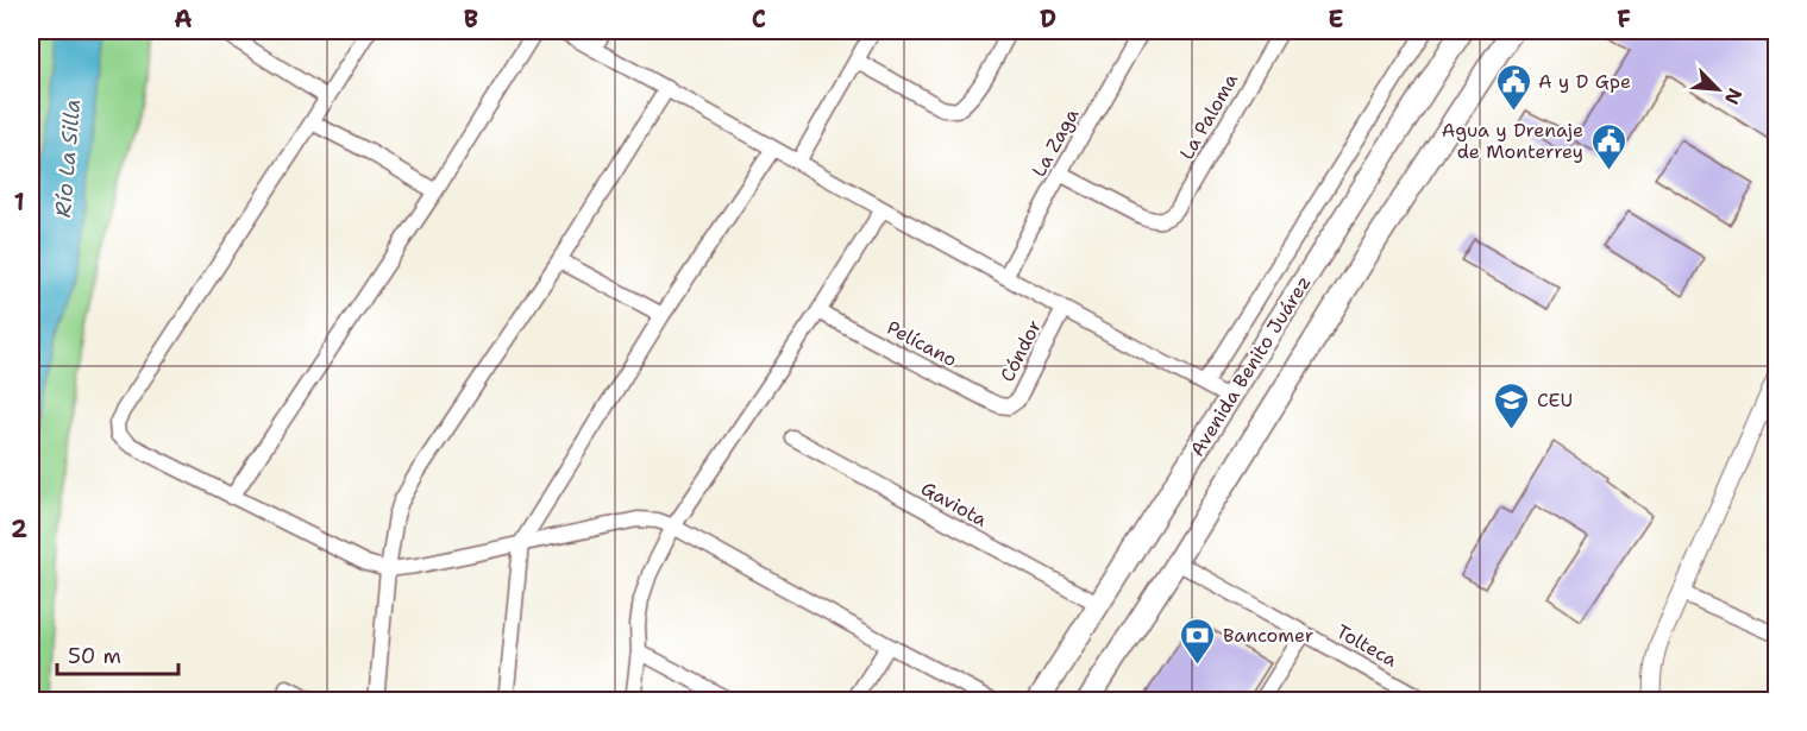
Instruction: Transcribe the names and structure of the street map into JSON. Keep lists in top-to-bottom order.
{
  "streets": {
    "main road": ["Avenida Benito Juárez"],
    "street": [
      "La Paloma",
      "La Zaga",
      "Pelícano",
      "Cóndor",
      "Gaviota",
      "Tolteca"
    ]
  },
  "crossings": [
    ["La Paloma", "La Zaga"],
    ["Pelícano", "Cóndor"],
    ["Avenida Benito Juárez", "Gaviota"],
    ["Avenida Benito Juárez", "Tolteca"]
  ],
  "water": ["Río La Silla"],
  "places": {
    "public building": ["A y D Gpe", "Agua y Drenaje de Monterrey"],
    "school or university": ["CEU"],
    "bank": ["Bancomer"]
  },
  "scale_bar": "50 m",
  "north": "bottom right",
  "grid": {
    "columns": [
      "A",
      "B",
      "C",
      "D",
      "E",
      "F"
    ],
    "rows": ["1", "2"]
  }
}
